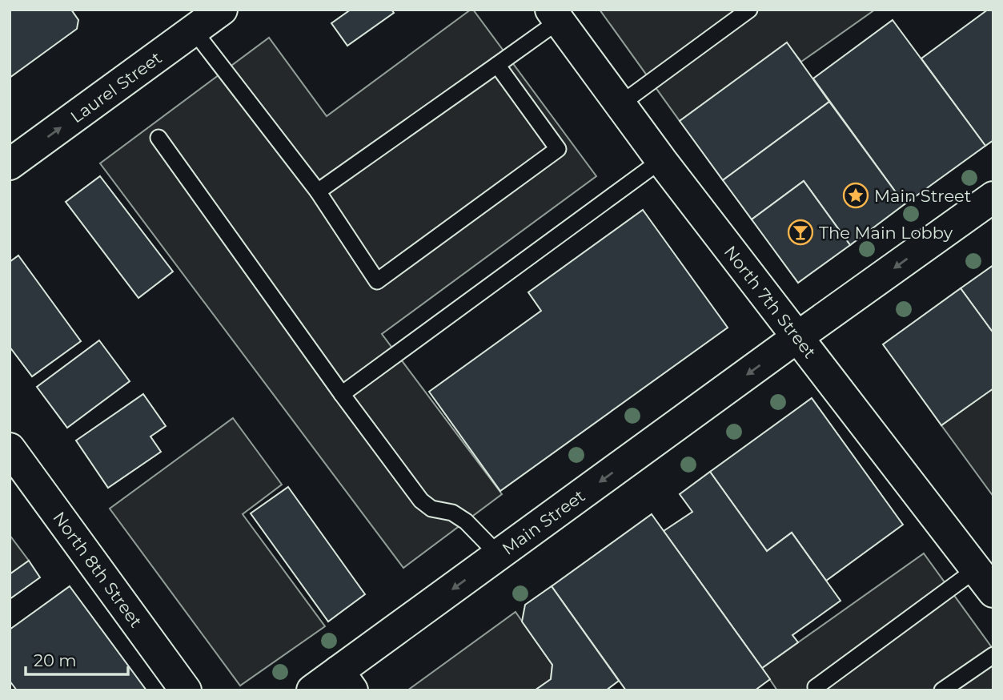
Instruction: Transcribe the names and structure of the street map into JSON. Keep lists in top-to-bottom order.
{
  "streets": {
    "street": [
      "Laurel Street",
      "North 7th Street",
      "Main Street",
      "North 8th Street"
    ]
  },
  "crossings": [
    ["North 7th Street", "Main Street"]
  ],
  "one_way": ["Laurel Street", "Main Street"],
  "places": {
    "place": ["Main Street"],
    "bar": ["The Main Lobby"]
  },
  "scale_bar": "20 m"
}
